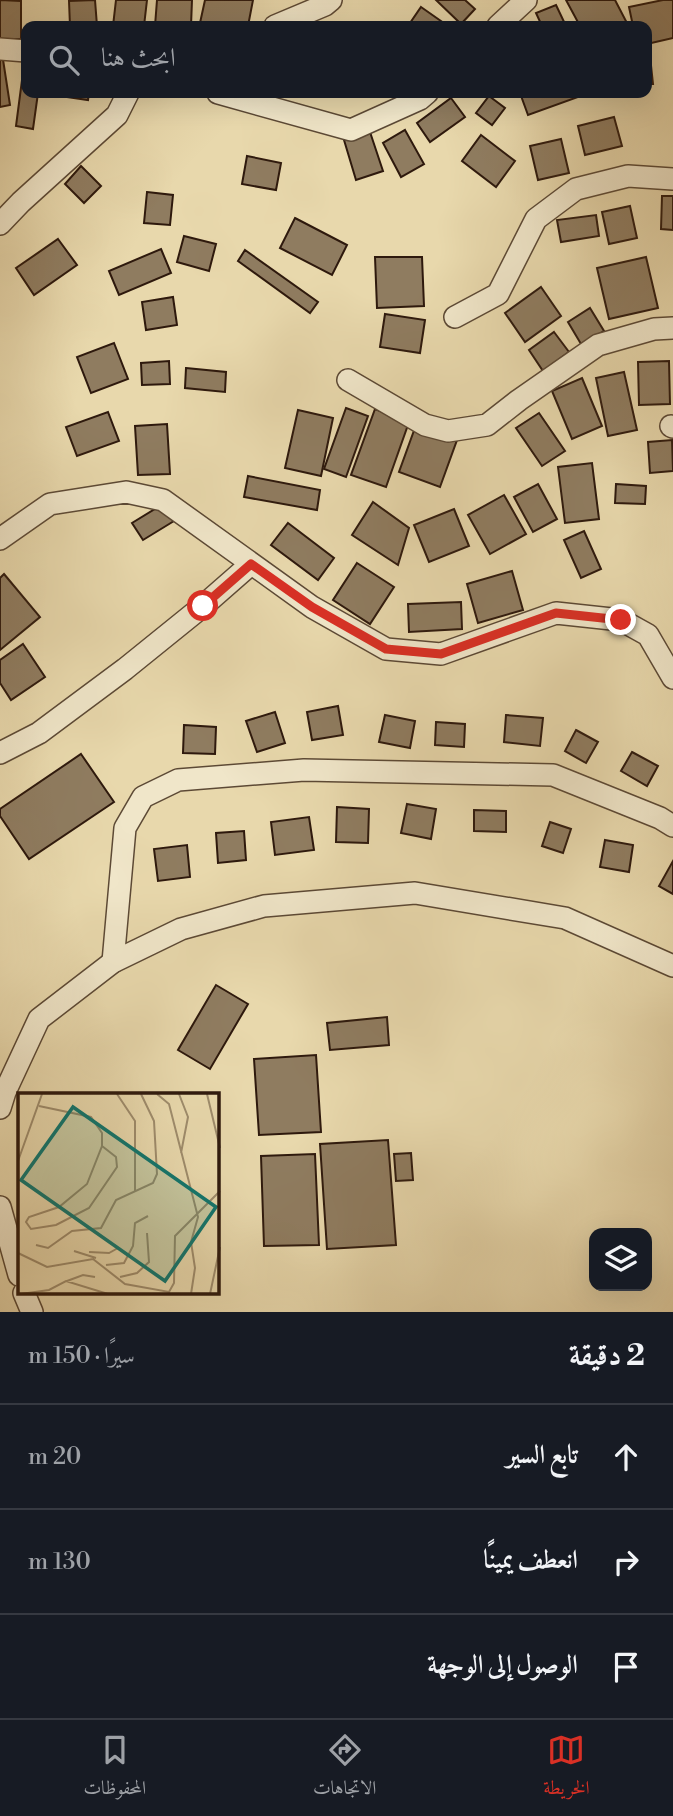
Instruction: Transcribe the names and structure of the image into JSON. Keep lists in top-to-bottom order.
{
  "page": {
    "search": "ابحث هنا",
    "heading": ["2 دقيقة", "سيرًا · 150 m"],
    "list": [
      ["تابع السير", "20 m"],
      ["انعطف يمينًا", "130 m"],
      "الوصول إلى الوجهة"
    ],
    "nav": ["الخريطة", "الاتجاهات", "المحفوظات"]
  }
}
